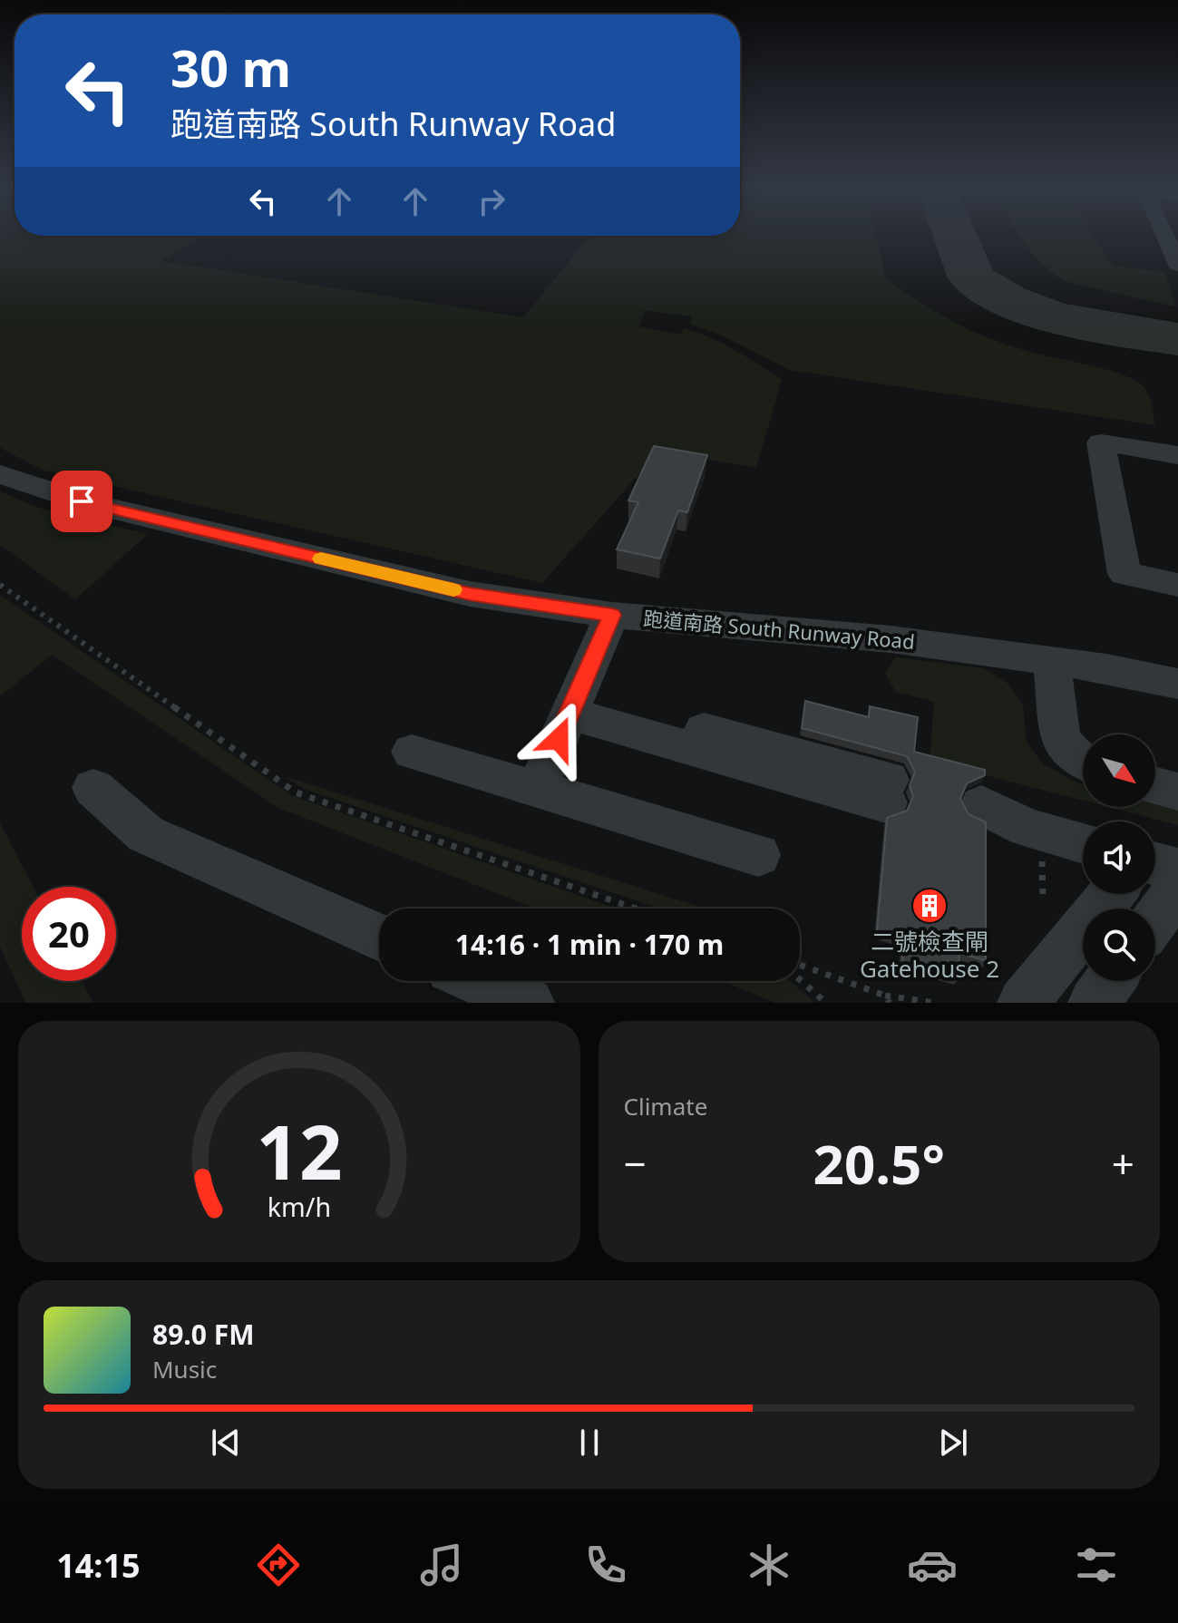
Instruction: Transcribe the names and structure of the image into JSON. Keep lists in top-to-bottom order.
{
  "streets": {
    "lane": ["跑道南路 South Runway Road"]
  },
  "places": {
    "building": ["二號檢查閘 Gatehouse 2"]
  },
  "north": "bottom right",
  "page": {
    "turn": ["30 m", "跑道南路 South Runway Road"],
    "limit": "20",
    "trip": "14:16 · 1 min · 170 m",
    "tile": "Climate",
    "heat": ["−", "20.5°", "+"],
    "song": ["89.0 FM", "Music"],
    "tabs": "14:15",
    "gauge": ["12", "km/h"]
  }
}
